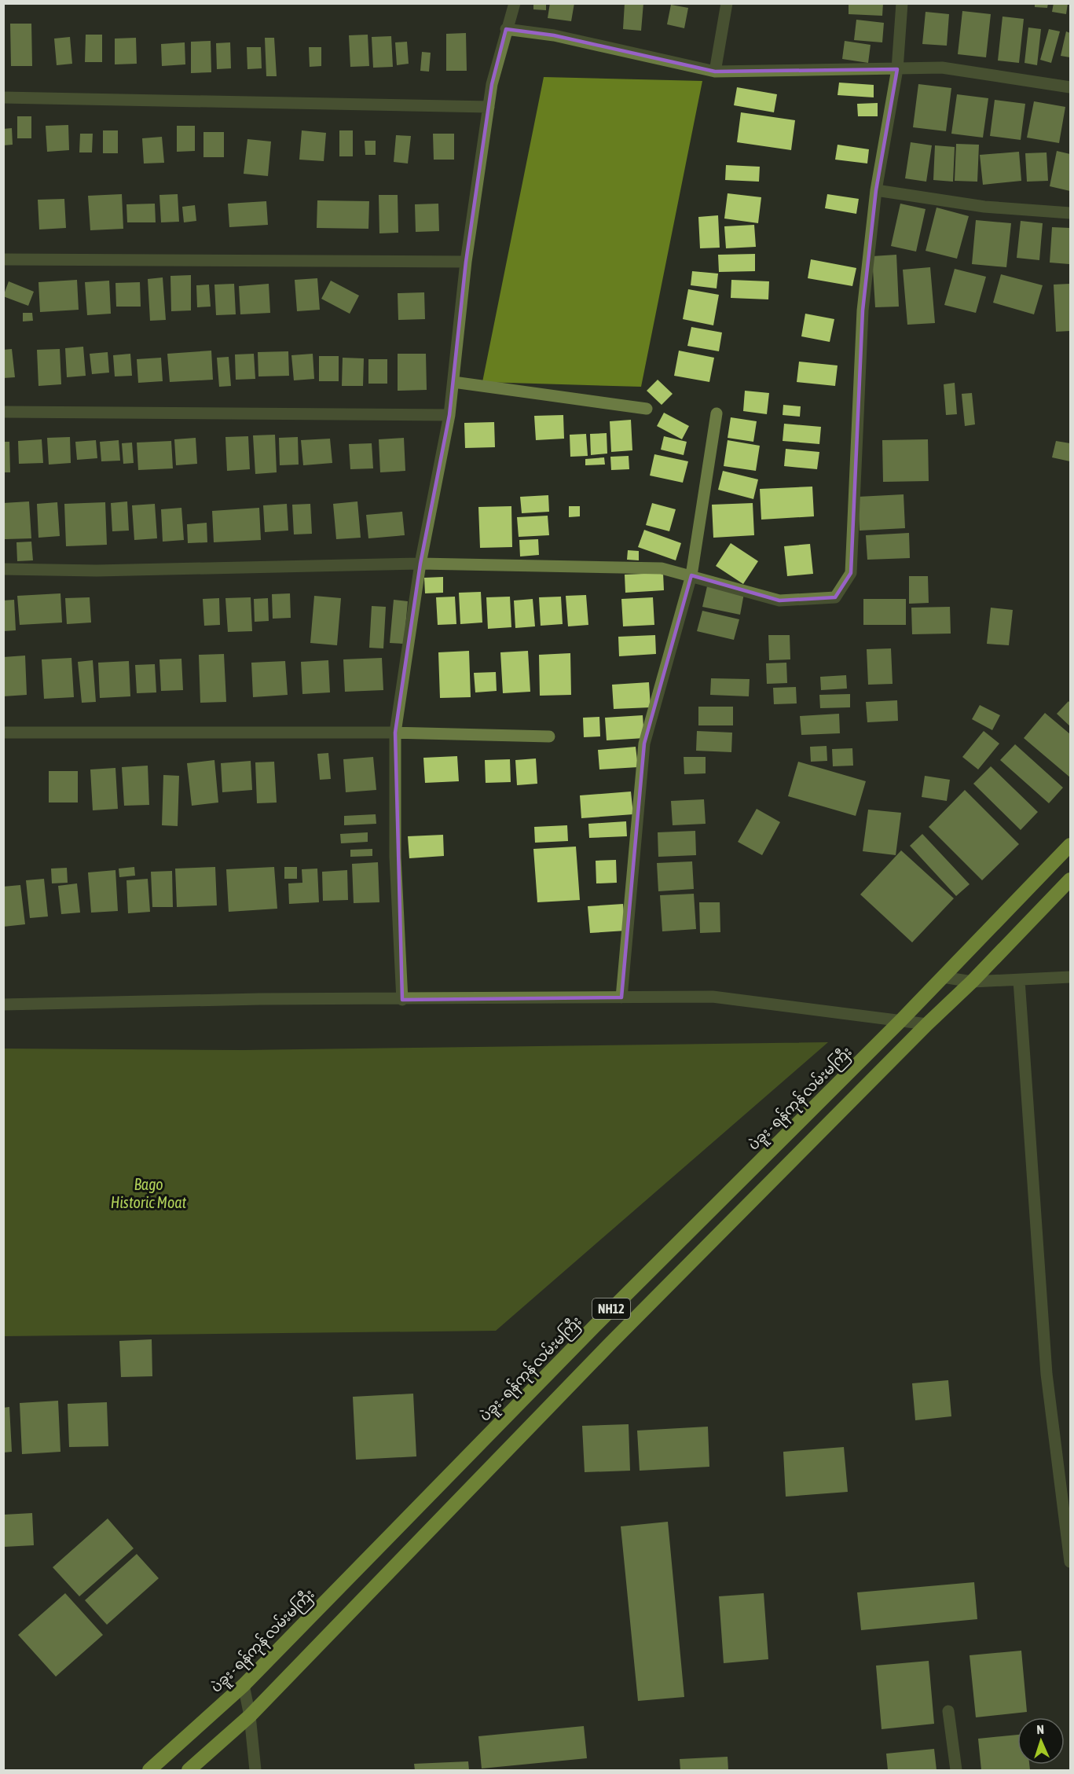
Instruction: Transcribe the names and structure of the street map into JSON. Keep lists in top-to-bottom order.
{
  "streets": {
    "highway": ["ပဲခူး - ရန်ကုန် လမ်းမကြီး", "NH12"]
  },
  "water": ["Bago Historic Moat"],
  "north": "top"
}
